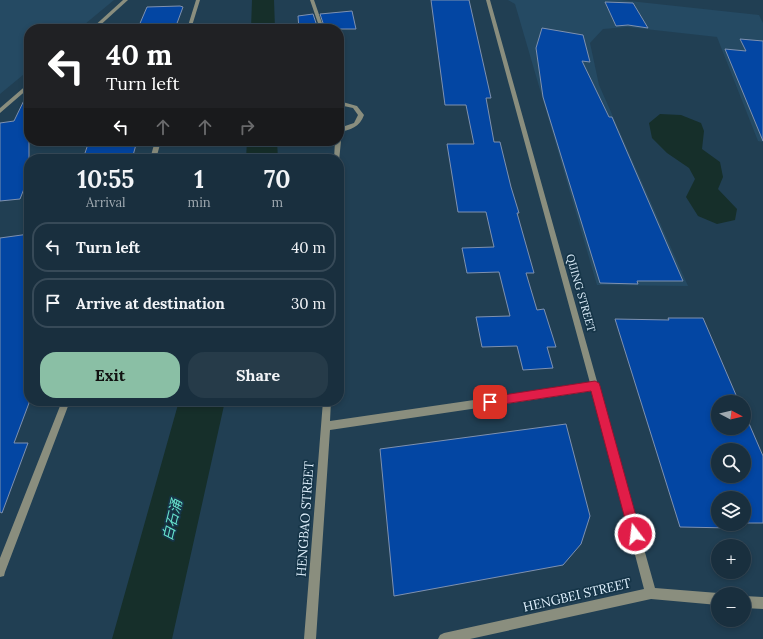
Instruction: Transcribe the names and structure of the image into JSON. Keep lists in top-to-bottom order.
{
  "streets": {
    "street": ["QIJING STREET", "HENGBAO STREET", "HENGBEI STREET"]
  },
  "crossings": [
    ["QIJING STREET", "HENGBEI STREET"]
  ],
  "water": ["白石涌"],
  "north": "right",
  "page": {
    "turn": ["40 m", "Turn left"],
    "eta": [
      "10:55",
      "Arrival",
      "1",
      "min",
      "70",
      "m"
    ],
    "list": [
      {
        "name": "Turn left",
        "value": "40 m"
      },
      {
        "name": "Arrive at destination",
        "value": "30 m"
      }
    ],
    "buttons": ["Exit", "Share"],
    "map_buttons": ["+", "−"]
  }
}
